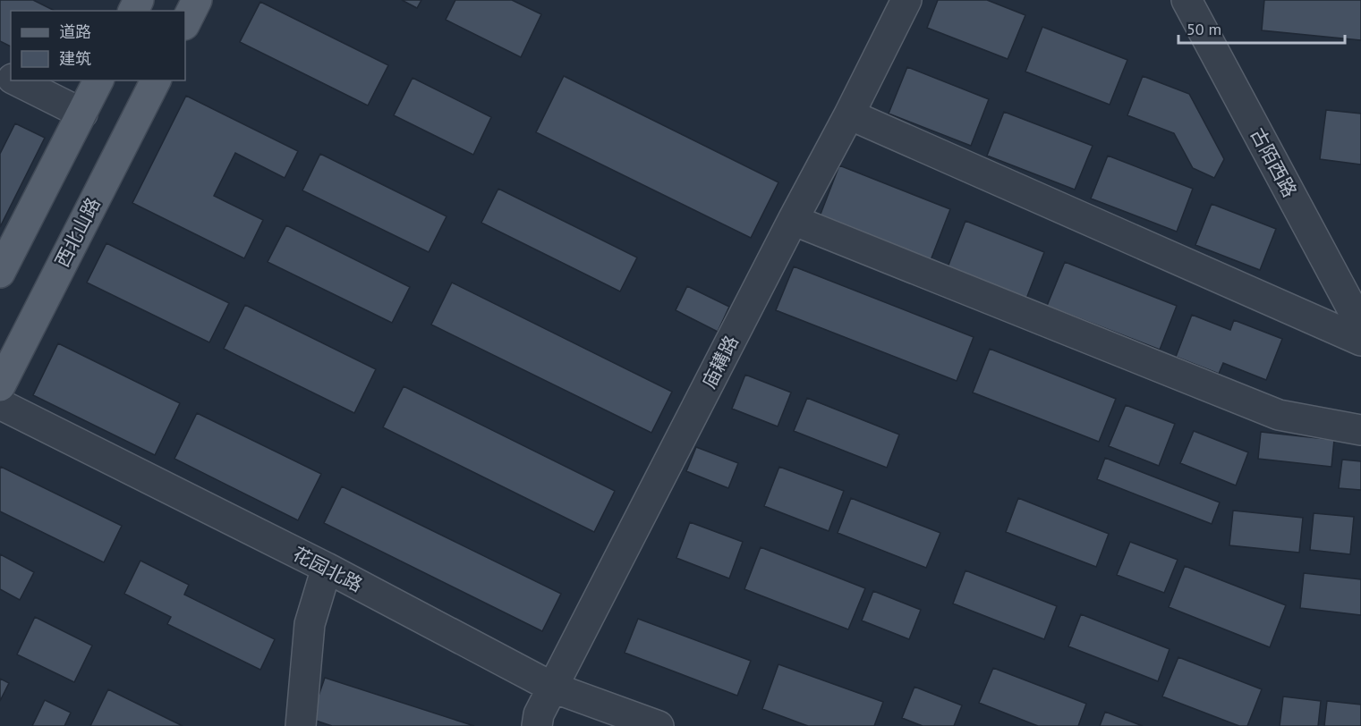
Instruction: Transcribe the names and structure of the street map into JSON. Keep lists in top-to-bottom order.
{
  "streets": {
    "main road": ["西北山路"],
    "street": ["古陌西路", "庙耩路", "花园北路"]
  },
  "crossings": [
    ["庙耩路", "花园北路"]
  ],
  "legend": ["道路", "建筑"],
  "scale_bar": "50 m"
}
